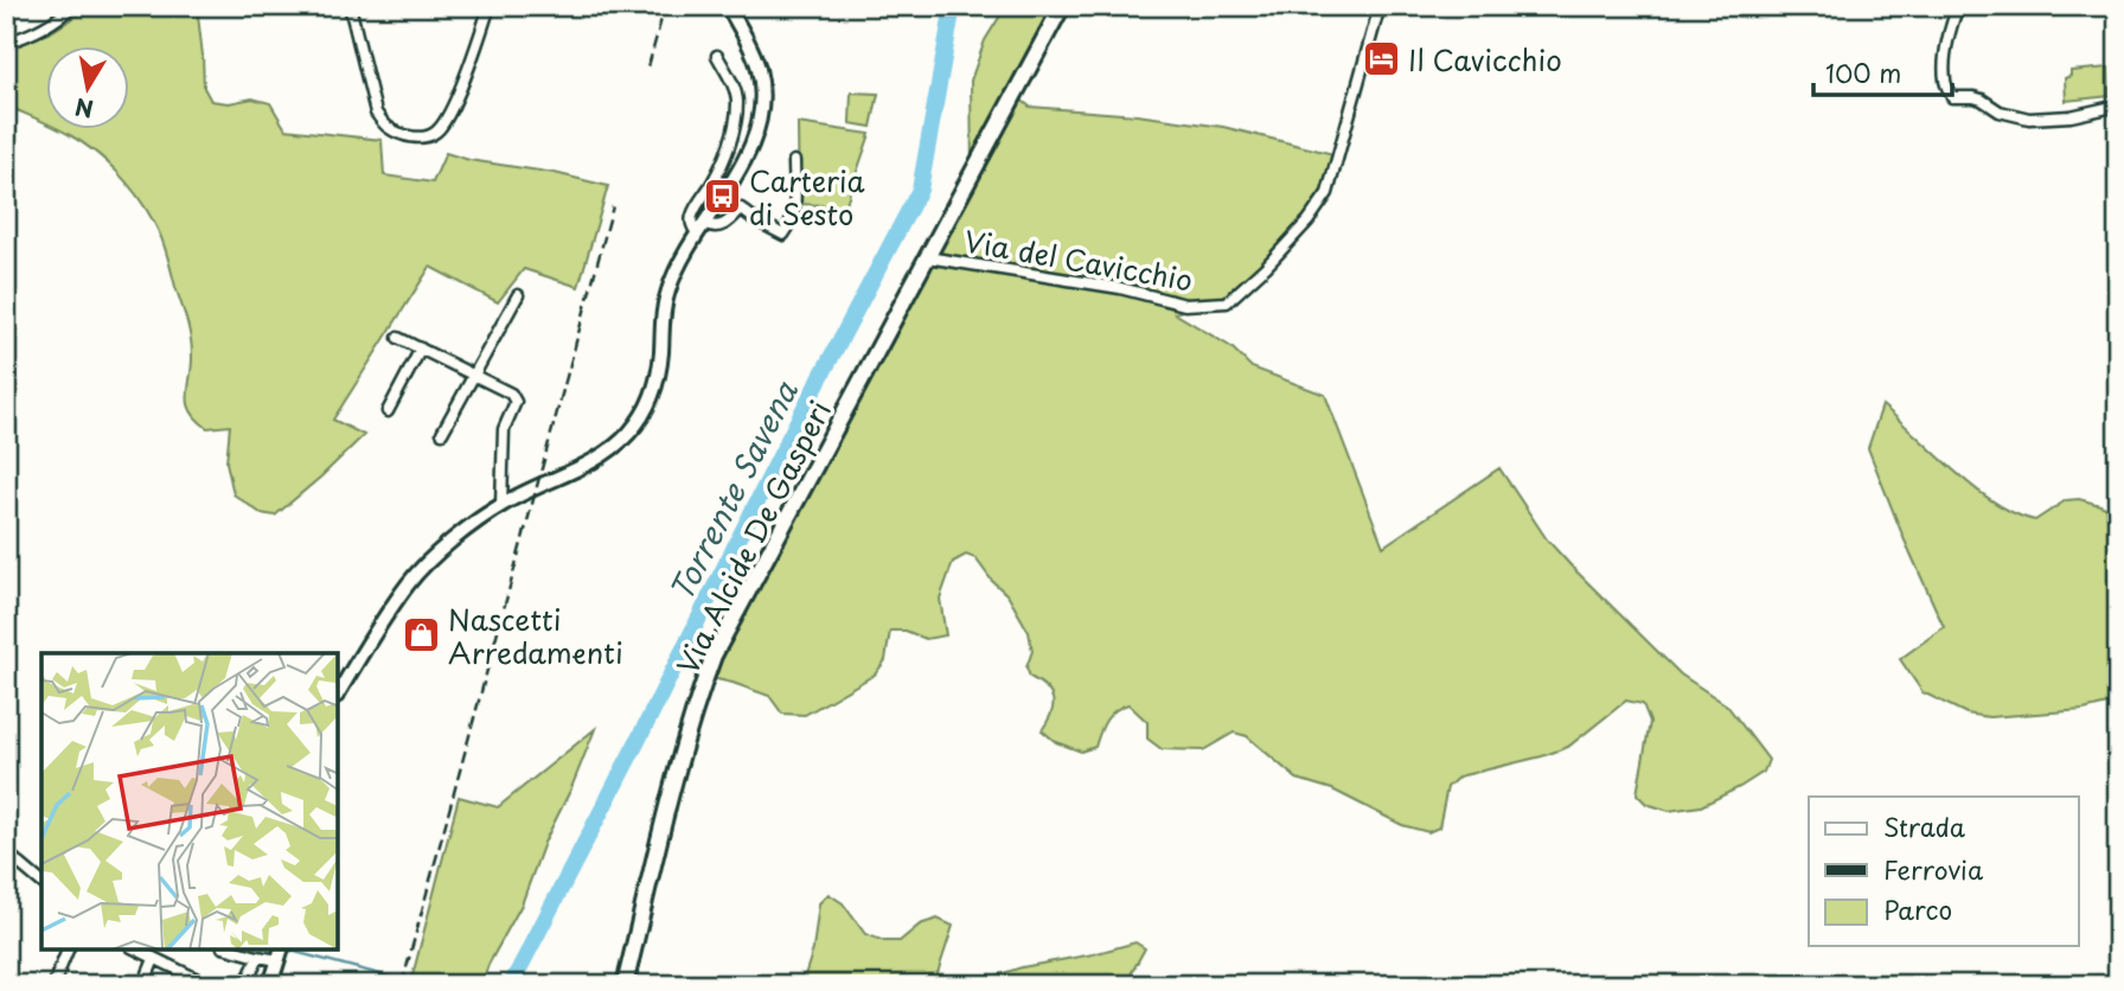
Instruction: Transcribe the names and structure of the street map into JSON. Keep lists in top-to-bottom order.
{
  "streets": {
    "main road": ["Via Alcide De Gasperi"],
    "street": ["Via del Cavicchio"]
  },
  "crossings": [
    ["Via del Cavicchio", "Via Alcide De Gasperi"]
  ],
  "water": ["Torrente Savena"],
  "places": {
    "hotel": ["Il Cavicchio"],
    "bus stop": ["Carteria di Sesto"],
    "shop": ["Nascetti Arredamenti"]
  },
  "legend": ["Strada", "Ferrovia", "Parco"],
  "scale_bar": "100 m",
  "north": "bottom"
}
